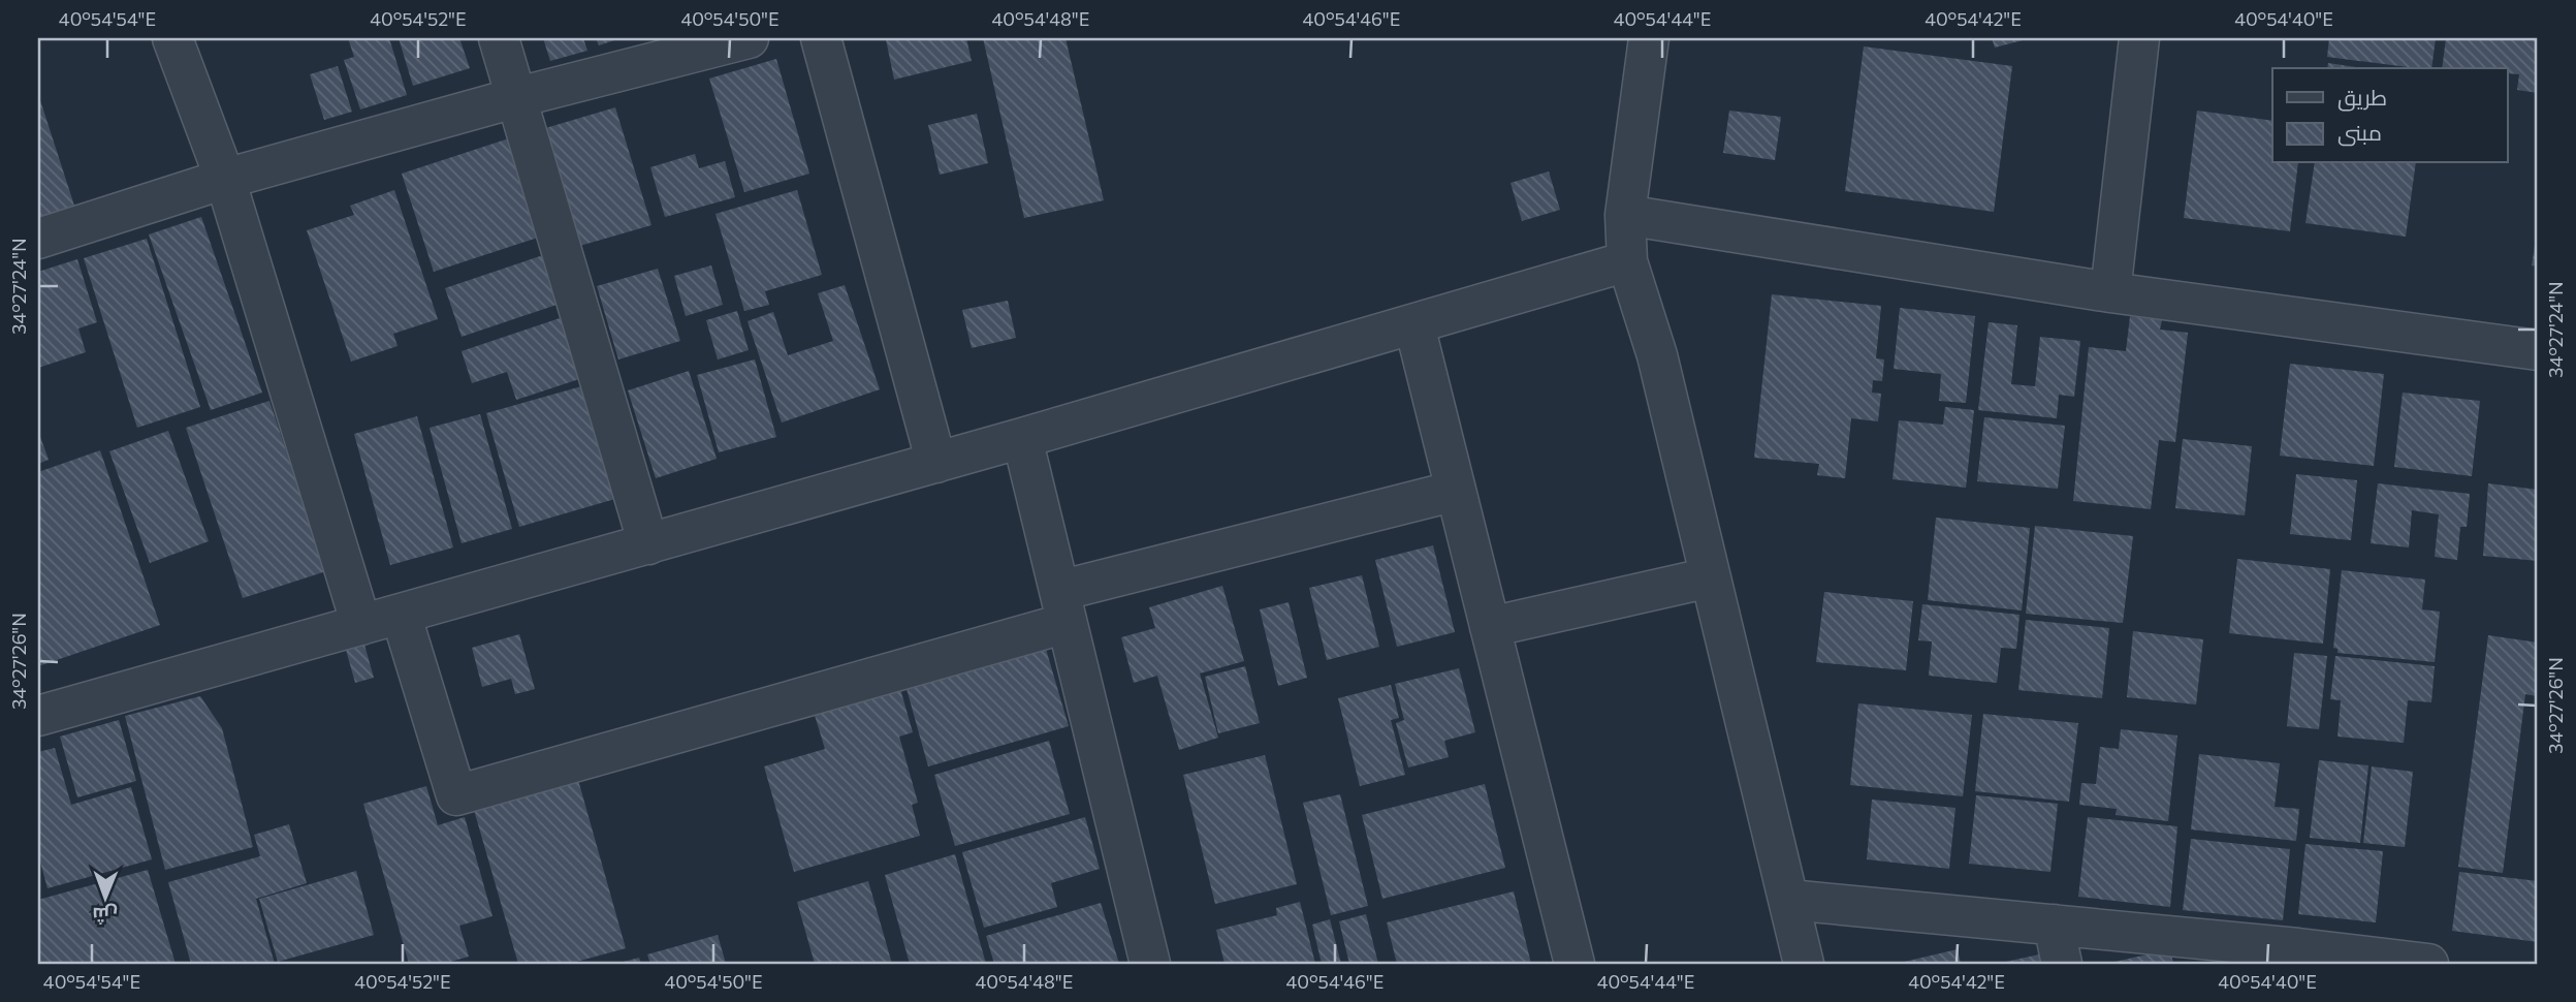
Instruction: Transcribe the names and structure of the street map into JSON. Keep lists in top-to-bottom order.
{
  "legend": ["طريق", "مبنى"],
  "north": "bottom",
  "coordinates": [
    "40°54'54\"E",
    "40°54'52\"E",
    "40°54'50\"E",
    "40°54'48\"E",
    "40°54'46\"E",
    "40°54'44\"E",
    "40°54'42\"E",
    "40°54'40\"E",
    "34°27'24\"N",
    "34°27'26\"N"
  ]
}
